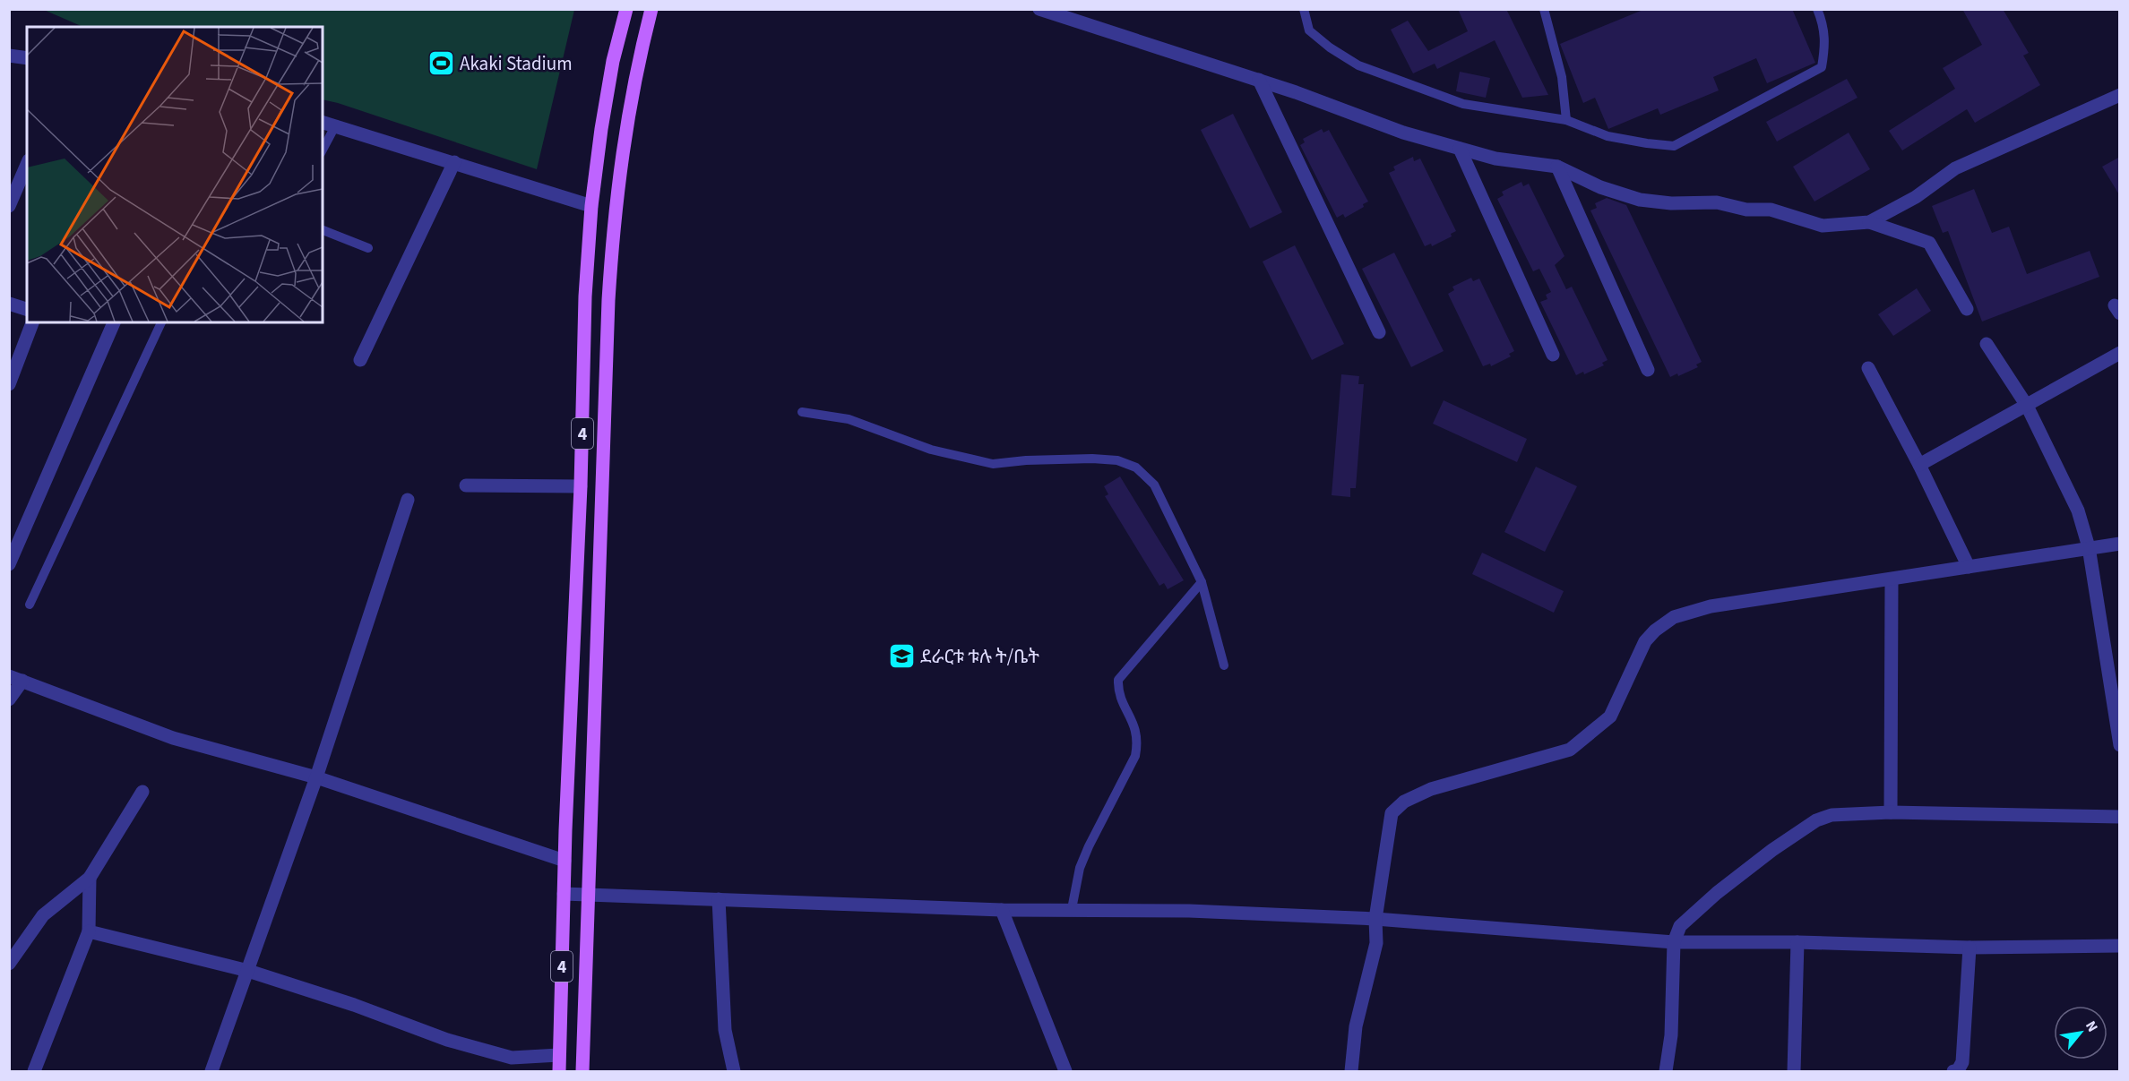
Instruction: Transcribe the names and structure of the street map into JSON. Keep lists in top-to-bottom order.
{
  "streets": {
    "main road": ["4"]
  },
  "places": {
    "sports": ["Akaki Stadium"],
    "school or university": ["ደራርቱ ቱሉ ት/ቤት"]
  },
  "north": "top right"
}
